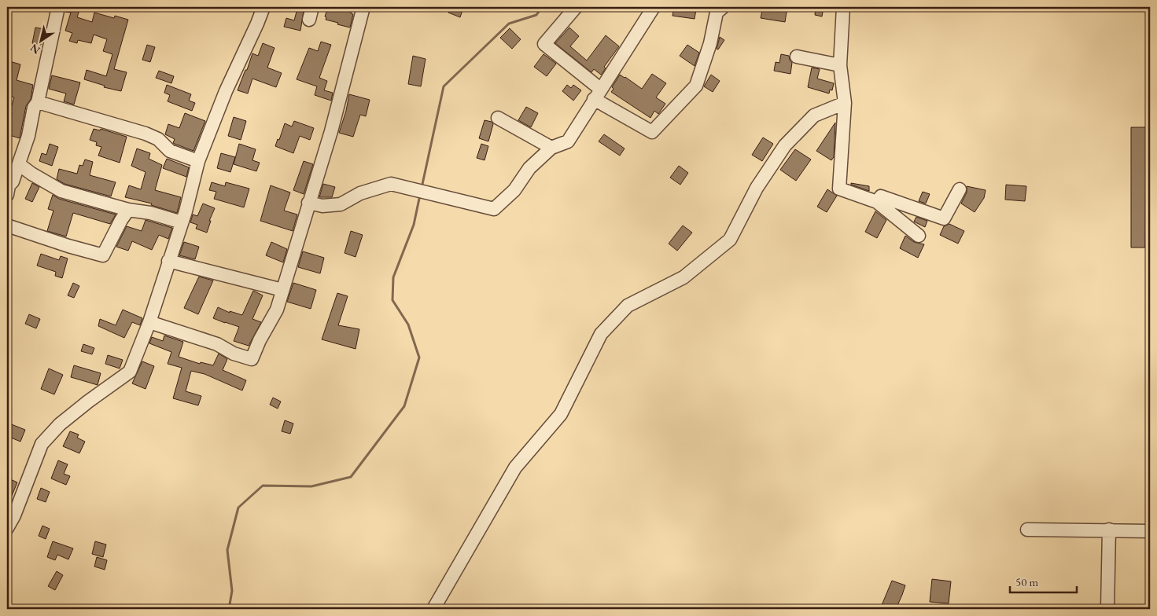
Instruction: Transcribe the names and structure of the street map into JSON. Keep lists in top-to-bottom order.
{
  "scale_bar": "50 m",
  "north": "bottom left"
}
